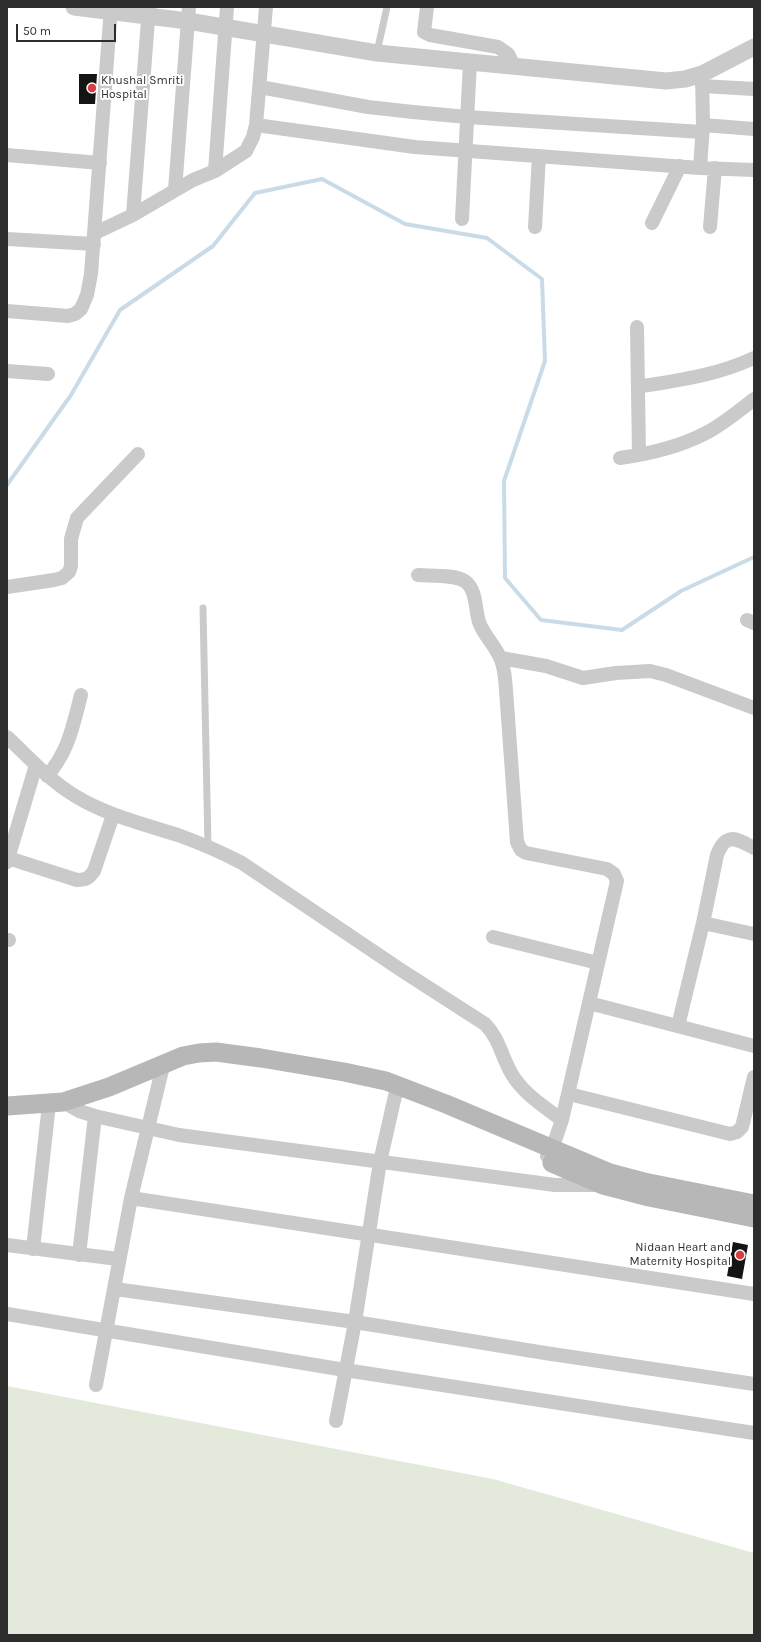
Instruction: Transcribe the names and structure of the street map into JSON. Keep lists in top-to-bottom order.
{
  "places": ["Khushal Smriti Hospital", "Nidaan Heart and Maternity Hospital"],
  "scale_bar": "50 m"
}
